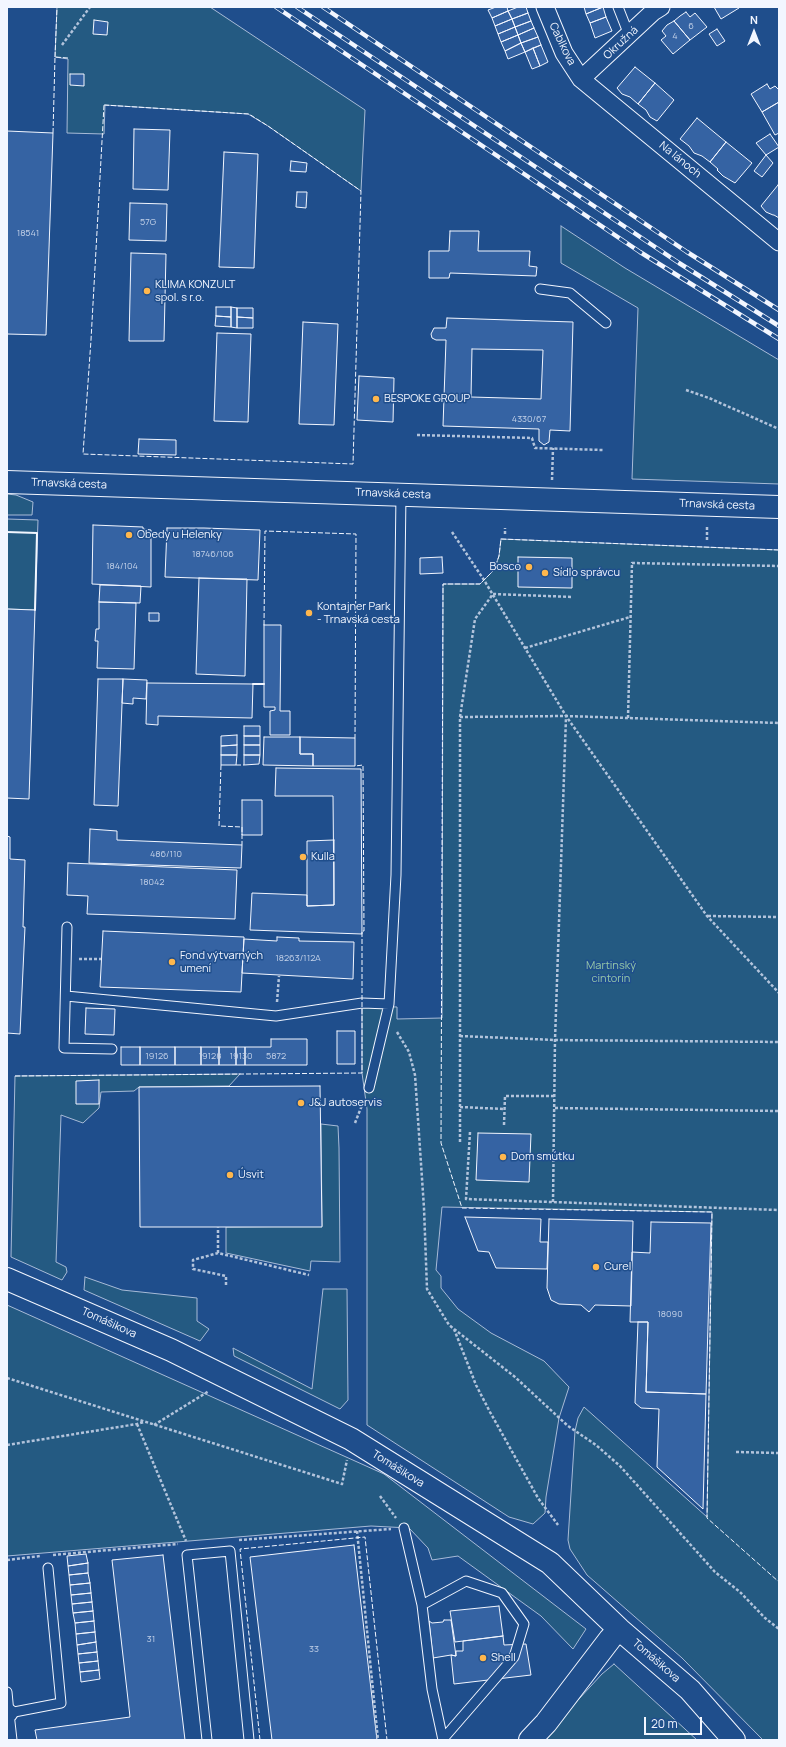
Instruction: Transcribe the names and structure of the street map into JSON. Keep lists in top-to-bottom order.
{
  "streets": {
    "main road": ["Trnavská cesta", "Tomášikova"],
    "street": ["Okružná", "Cablkova", "Na lánoch"]
  },
  "crossings": [
    ["Okružná", "Cablkova"],
    ["Okružná", "Na lánoch"],
    ["Cablkova", "Na lánoch"]
  ],
  "parks": ["Martinský cintorín"],
  "places": [
    "KLIMA KONZULT spol. s r.o.",
    "BESPOKE GROUP",
    "Obedy u Helenky",
    "Bosco",
    "Sídlo správcu",
    "Kontajner Park - Trnavská cesta",
    "Kulla",
    "Fond výtvarných umení",
    "J&J autoservis",
    "Dom smútku",
    "Úsvit",
    "Curel",
    "Shell"
  ],
  "house_numbers": [
    "6",
    "4",
    "57G",
    "18541",
    "4330/67",
    "18746/106",
    "184/104",
    "486/110",
    "18042",
    "18263/112A",
    "19126",
    "19128",
    "19130",
    "5872",
    "18090",
    "31",
    "33"
  ],
  "scale_bar": "20 m",
  "north": "top"
}
